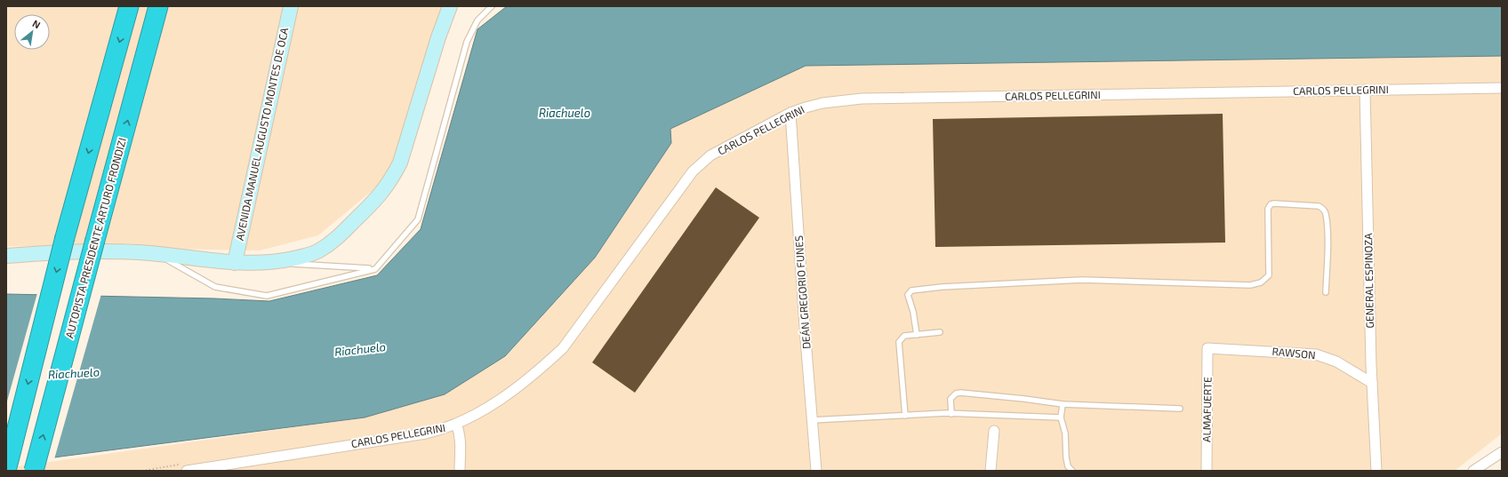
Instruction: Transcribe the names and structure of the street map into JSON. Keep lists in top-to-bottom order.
{
  "streets": {
    "highway": ["AUTOPISTA PRESIDENTE ARTURO FRONDIZI"],
    "main road": ["AVENIDA MANUEL AUGUSTO MONTES DE OCA"],
    "street": [
      "CARLOS PELLEGRINI",
      "GENERAL ESPINOZA",
      "DEÁN GREGORIO FUNES",
      "RAWSON",
      "ALMAFUERTE"
    ]
  },
  "crossings": [
    ["CARLOS PELLEGRINI", "GENERAL ESPINOZA"],
    ["CARLOS PELLEGRINI", "DEÁN GREGORIO FUNES"],
    ["GENERAL ESPINOZA", "RAWSON"],
    ["RAWSON", "ALMAFUERTE"]
  ],
  "water": ["Riachuelo"],
  "north": "top right"
}
